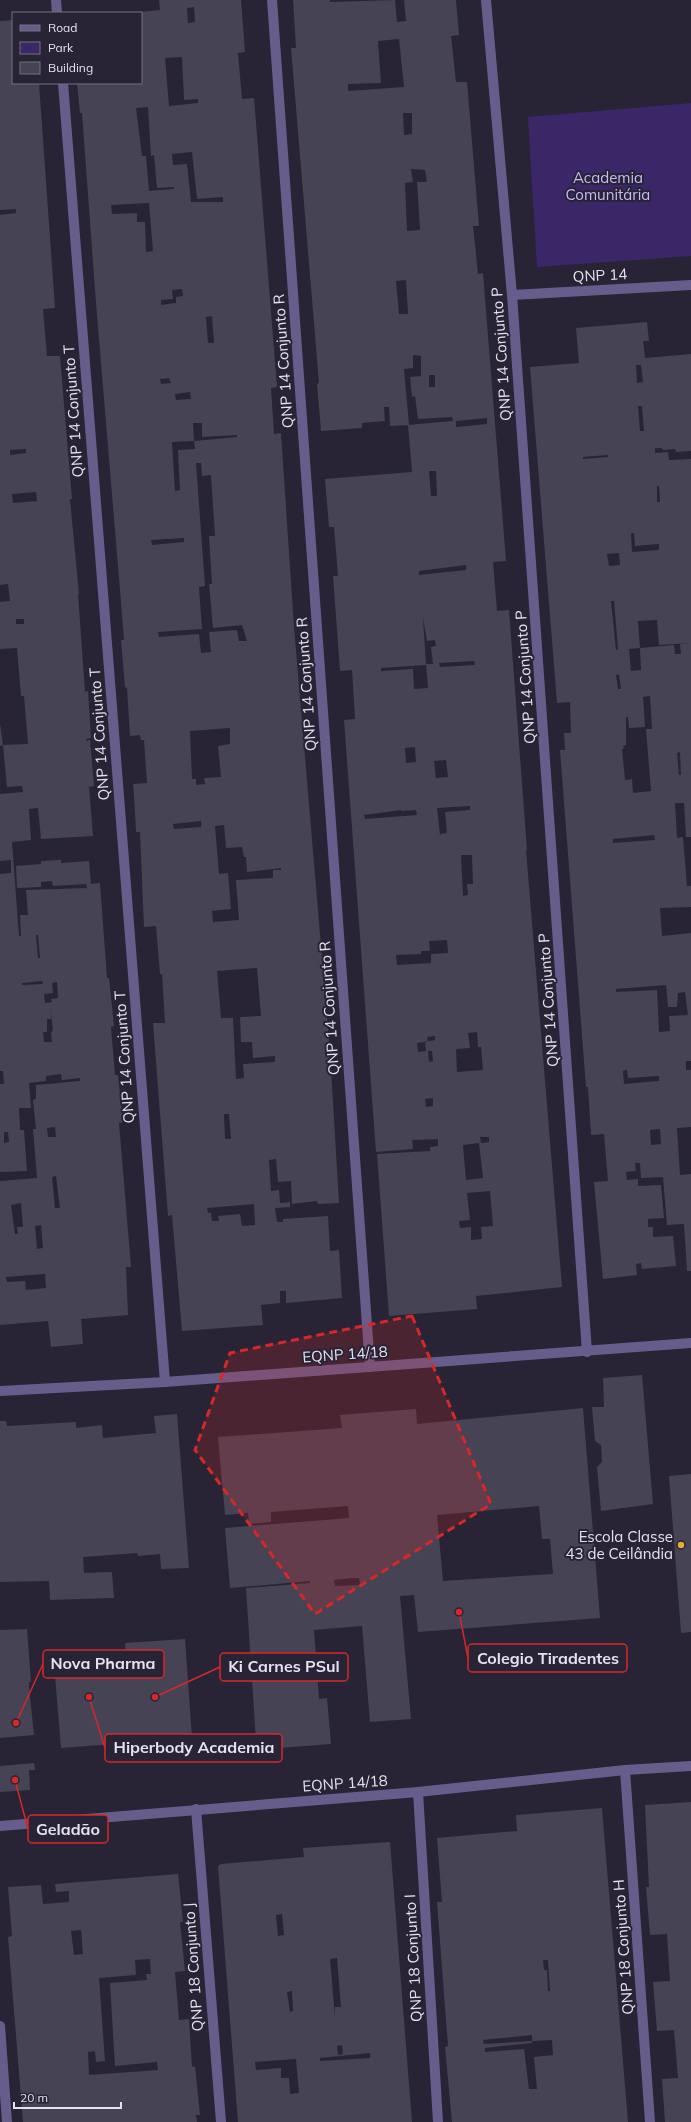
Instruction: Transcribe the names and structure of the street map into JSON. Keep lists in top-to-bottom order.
{
  "streets": {
    "street": [
      "QNP 14",
      "QNP 14 Conjunto P",
      "QNP 14 Conjunto R",
      "QNP 14 Conjunto T",
      "EQNP 14/18",
      "QNP 18 Conjunto H",
      "QNP 18 Conjunto I",
      "QNP 18 Conjunto J"
    ]
  },
  "crossings": [
    ["QNP 14", "QNP 14 Conjunto P"],
    ["QNP 14 Conjunto P", "EQNP 14/18"],
    ["QNP 14 Conjunto R", "EQNP 14/18"],
    ["QNP 14 Conjunto T", "EQNP 14/18"],
    ["EQNP 14/18", "QNP 18 Conjunto H"],
    ["EQNP 14/18", "QNP 18 Conjunto I"],
    ["EQNP 14/18", "QNP 18 Conjunto J"]
  ],
  "parks": ["Academia Comunitária"],
  "places": [
    "Escola Classe 43 de Ceilândia",
    "Colegio Tiradentes",
    "Hiperbody Academia",
    "Ki Carnes PSul",
    "Nova Pharma",
    "Geladão"
  ],
  "legend": ["Road", "Park", "Building"],
  "scale_bar": "20 m"
}
